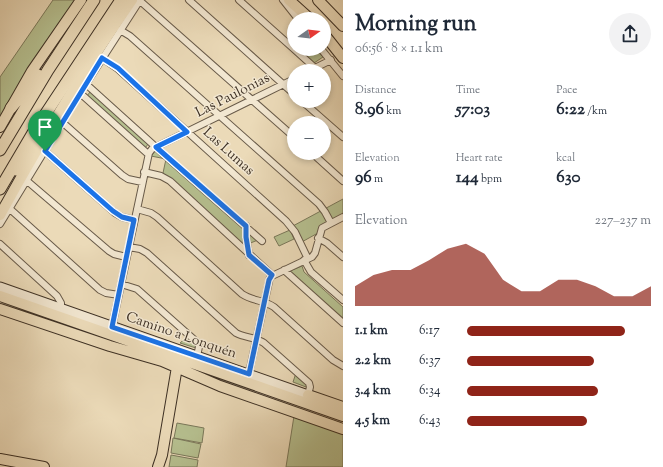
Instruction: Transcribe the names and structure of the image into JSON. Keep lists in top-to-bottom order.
{
  "streets": {
    "main road": ["Camino a Lonquén"],
    "street": ["Las Paulonias", "Las Lumas"]
  },
  "crossings": [
    ["Las Paulonias", "Las Lumas"]
  ],
  "north": "right",
  "page": {
    "heading": ["Morning run", "06:56 · 8 × 1.1 km"],
    "map_buttons": ["+", "−"],
    "stats": [
      ["Distance", "8.96 km"],
      ["Time", "57:03"],
      ["Pace", "6:22 /km"],
      ["Elevation", "96 m"],
      ["Heart rate", "144 bpm"],
      ["kcal", "630"]
    ],
    "chart": ["Elevation", "227–237 m"],
    "list": [
      {
        "name": "1.1 km",
        "note": "6:17"
      },
      {
        "name": "2.2 km",
        "note": "6:37"
      },
      {
        "name": "3.4 km",
        "note": "6:34"
      },
      {
        "name": "4.5 km",
        "note": "6:43"
      }
    ]
  }
}
